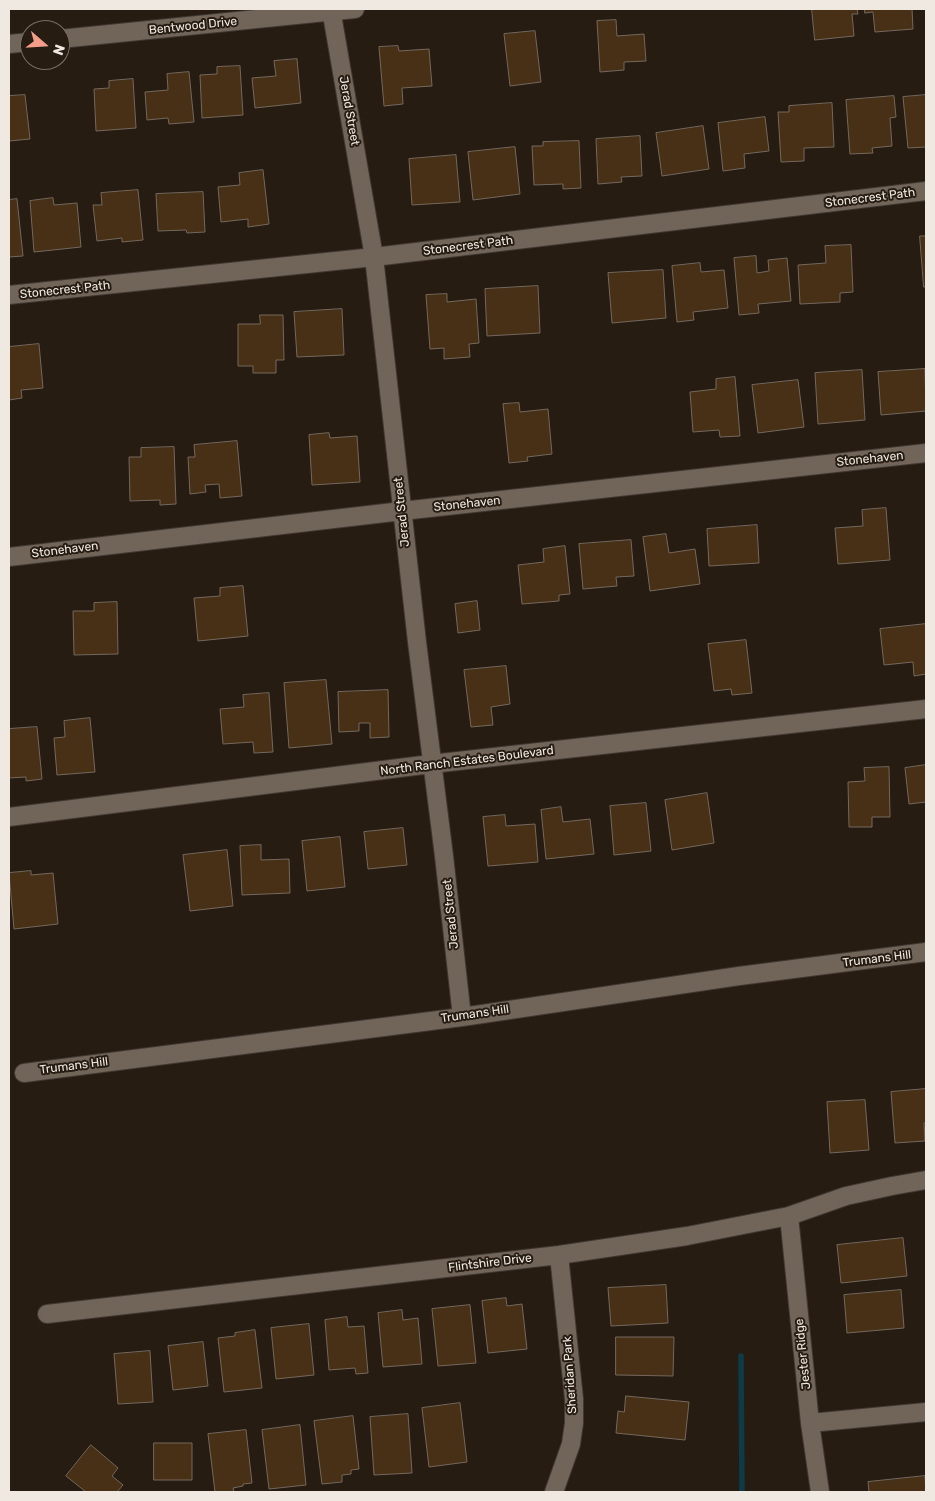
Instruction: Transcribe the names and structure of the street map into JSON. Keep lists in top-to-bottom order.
{
  "streets": {
    "street": [
      "Bentwood Drive",
      "Jerad Street",
      "Stonecrest Path",
      "Stonehaven",
      "North Ranch Estates Boulevard",
      "Trumans Hill",
      "Flintshire Drive",
      "Jester Ridge",
      "Sheridan Park"
    ]
  },
  "crossings": [
    ["Bentwood Drive", "Jerad Street"],
    ["Jerad Street", "Stonecrest Path"],
    ["Jerad Street", "Stonehaven"],
    ["Jerad Street", "North Ranch Estates Boulevard"],
    ["Jerad Street", "Trumans Hill"],
    ["Flintshire Drive", "Jester Ridge"],
    ["Flintshire Drive", "Sheridan Park"]
  ],
  "north": "right"
}
